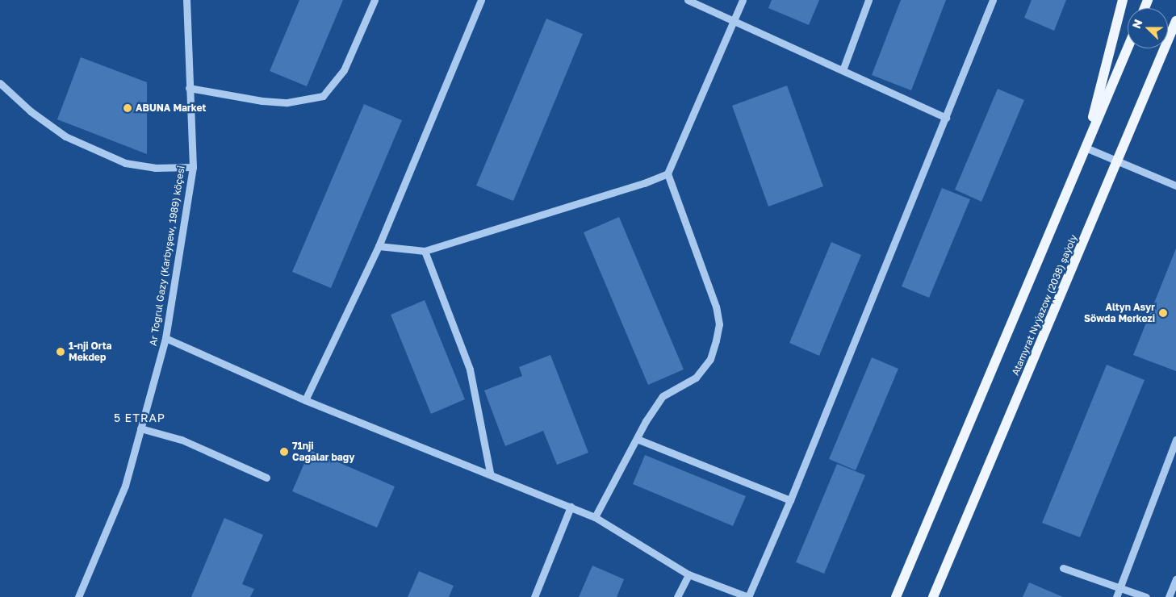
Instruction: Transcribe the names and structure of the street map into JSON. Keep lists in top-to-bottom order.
{
  "streets": {
    "main road": ["Atamyrat Nyýazow (2038) şaýoly"],
    "street": ["Ar Togrul Gazy (Karbyşew, 1989) köçesi"]
  },
  "districts": ["5 ETRAP"],
  "places": [
    "ABUNA Market",
    "Altyn Asyr Söwda Merkezi",
    "1-nji Orta Mekdep",
    "71nji Cagalar bagy"
  ],
  "north": "left"
}
